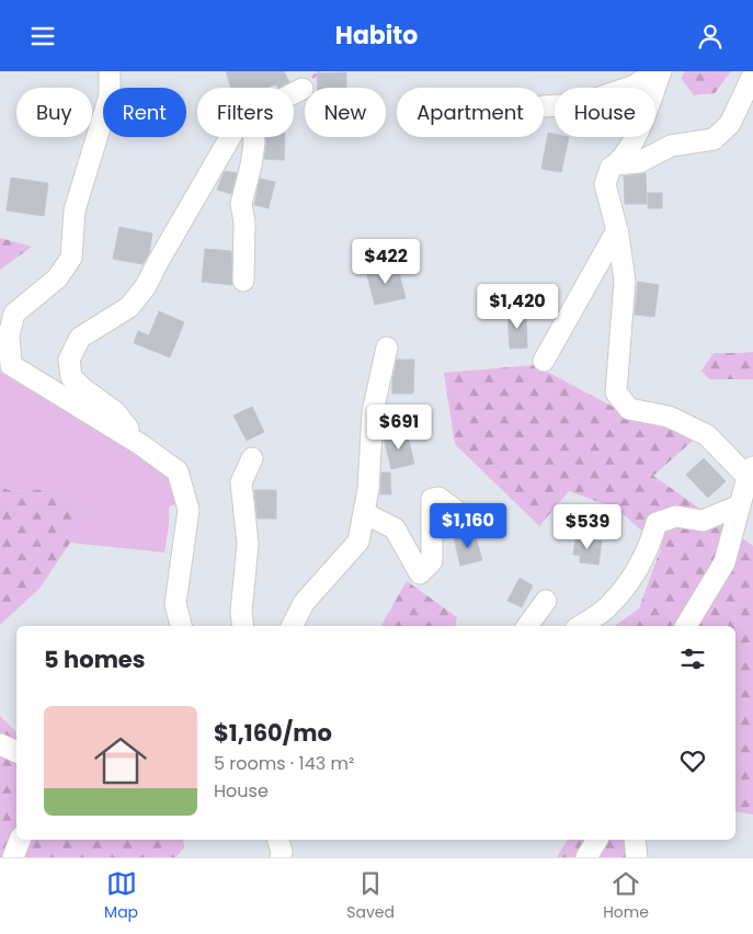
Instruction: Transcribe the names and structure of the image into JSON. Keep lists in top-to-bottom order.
{
  "page": {
    "header": "Habito",
    "chip": [
      "Buy",
      "Rent",
      "Filters",
      "New",
      "Apartment",
      "House"
    ],
    "price": [
      "$422",
      "$1,420",
      "$691",
      "$1,160",
      "$539"
    ],
    "heading": "5 homes",
    "list": [
      {
        "name": "$1,160/mo",
        "note": "5 rooms · 143 m² · House"
      }
    ],
    "tabs": ["Map", "Saved", "Home"]
  }
}
